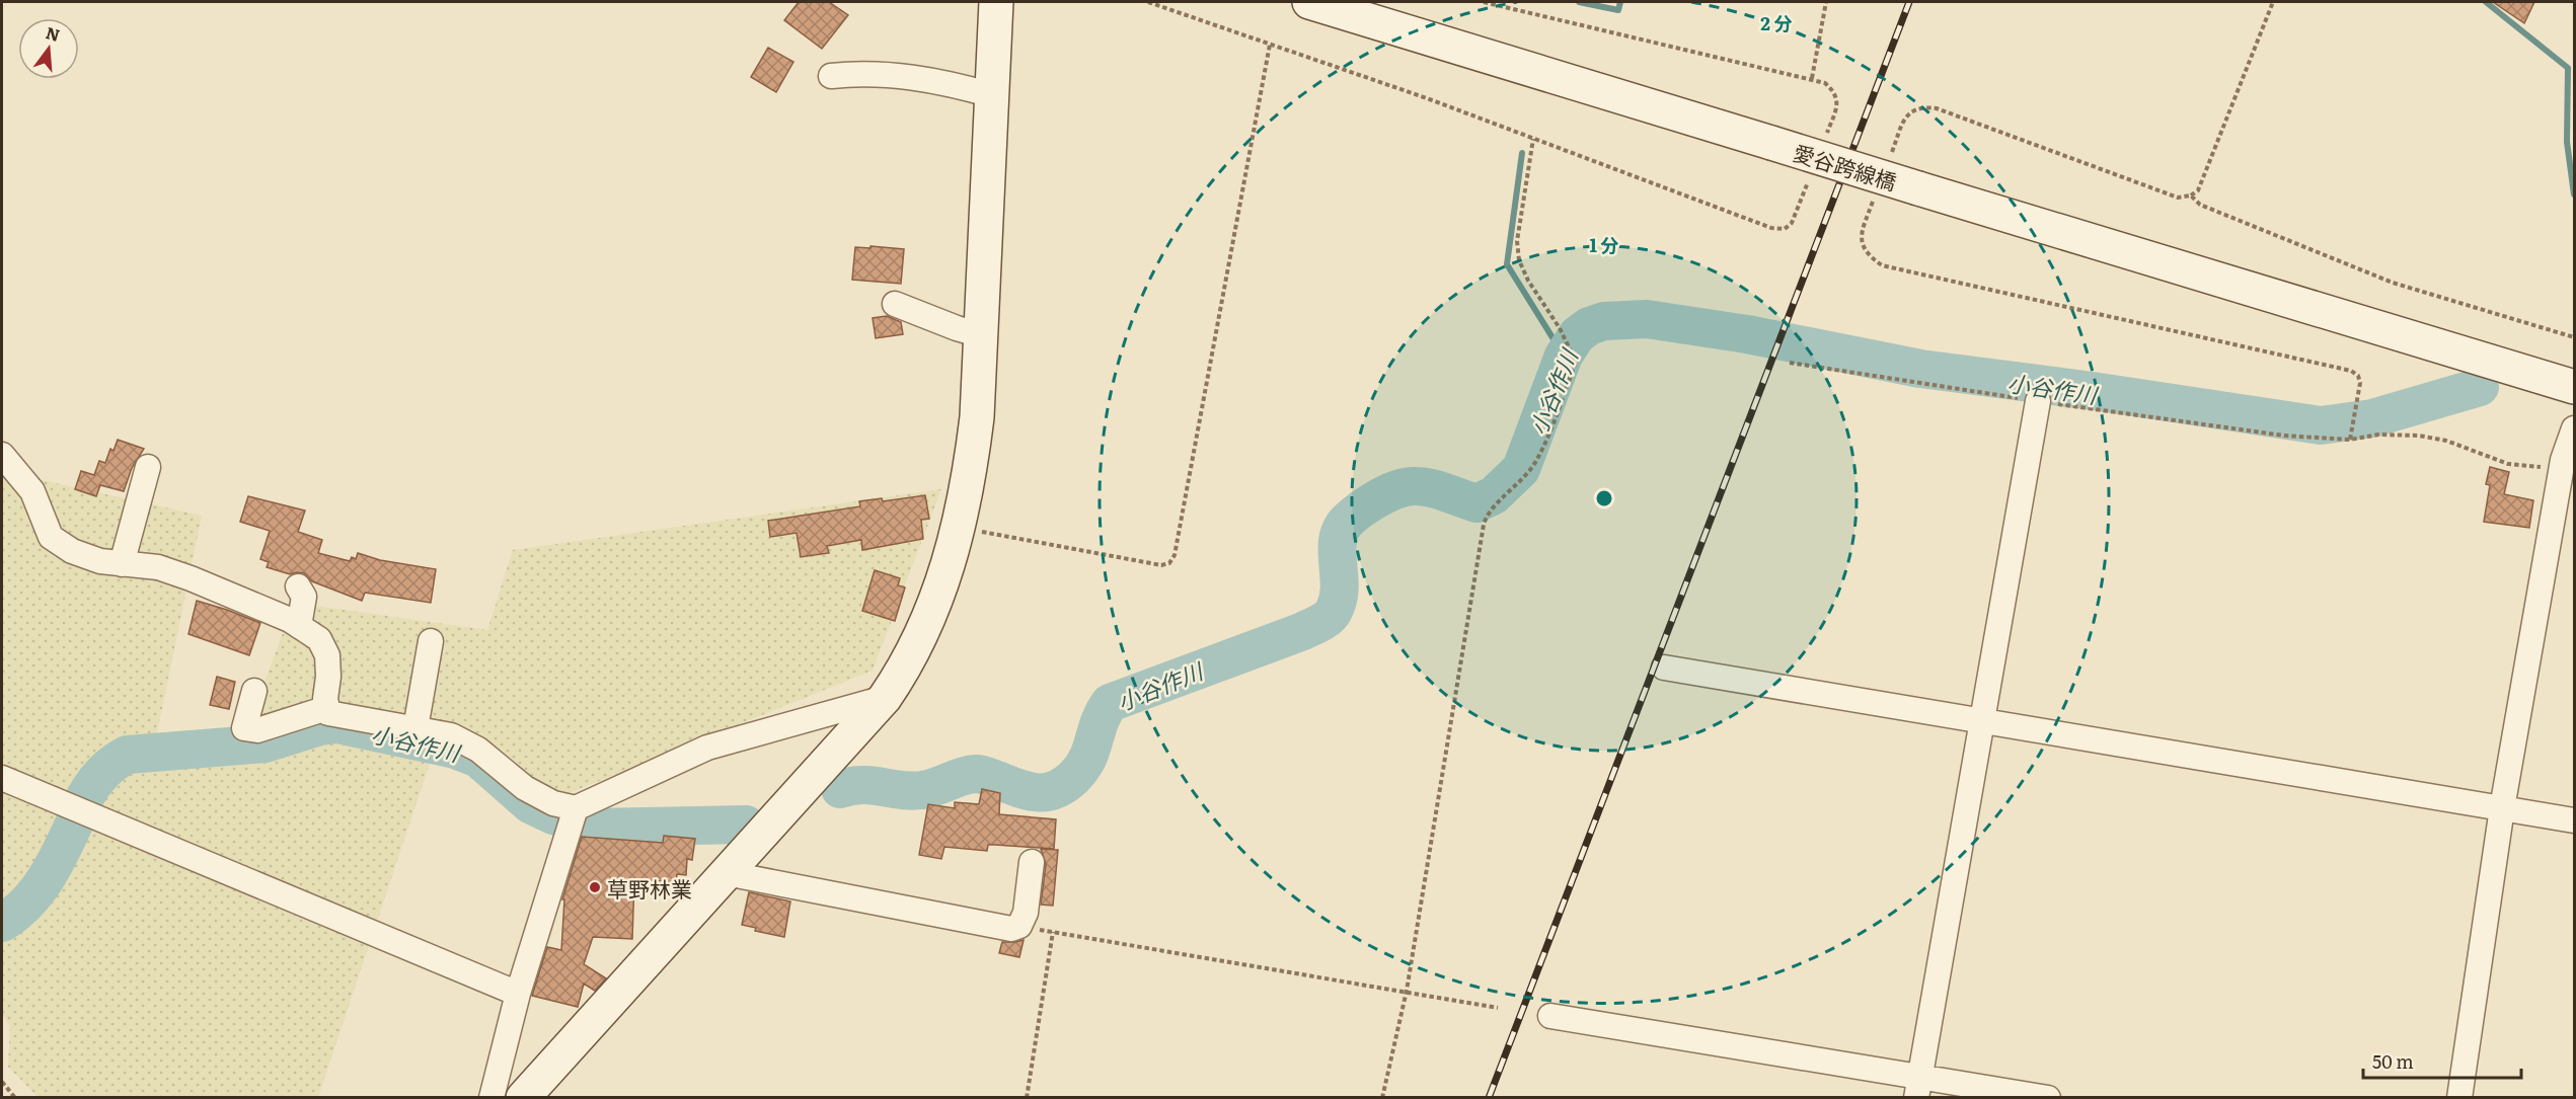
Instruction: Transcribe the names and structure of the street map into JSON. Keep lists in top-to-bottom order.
{
  "streets": {
    "street": ["愛谷跨線橋"]
  },
  "water": ["小谷作川"],
  "places": ["草野林業"],
  "scale_bar": "50 m",
  "north": "top",
  "rings": ["2 分", "1 分"]
}
